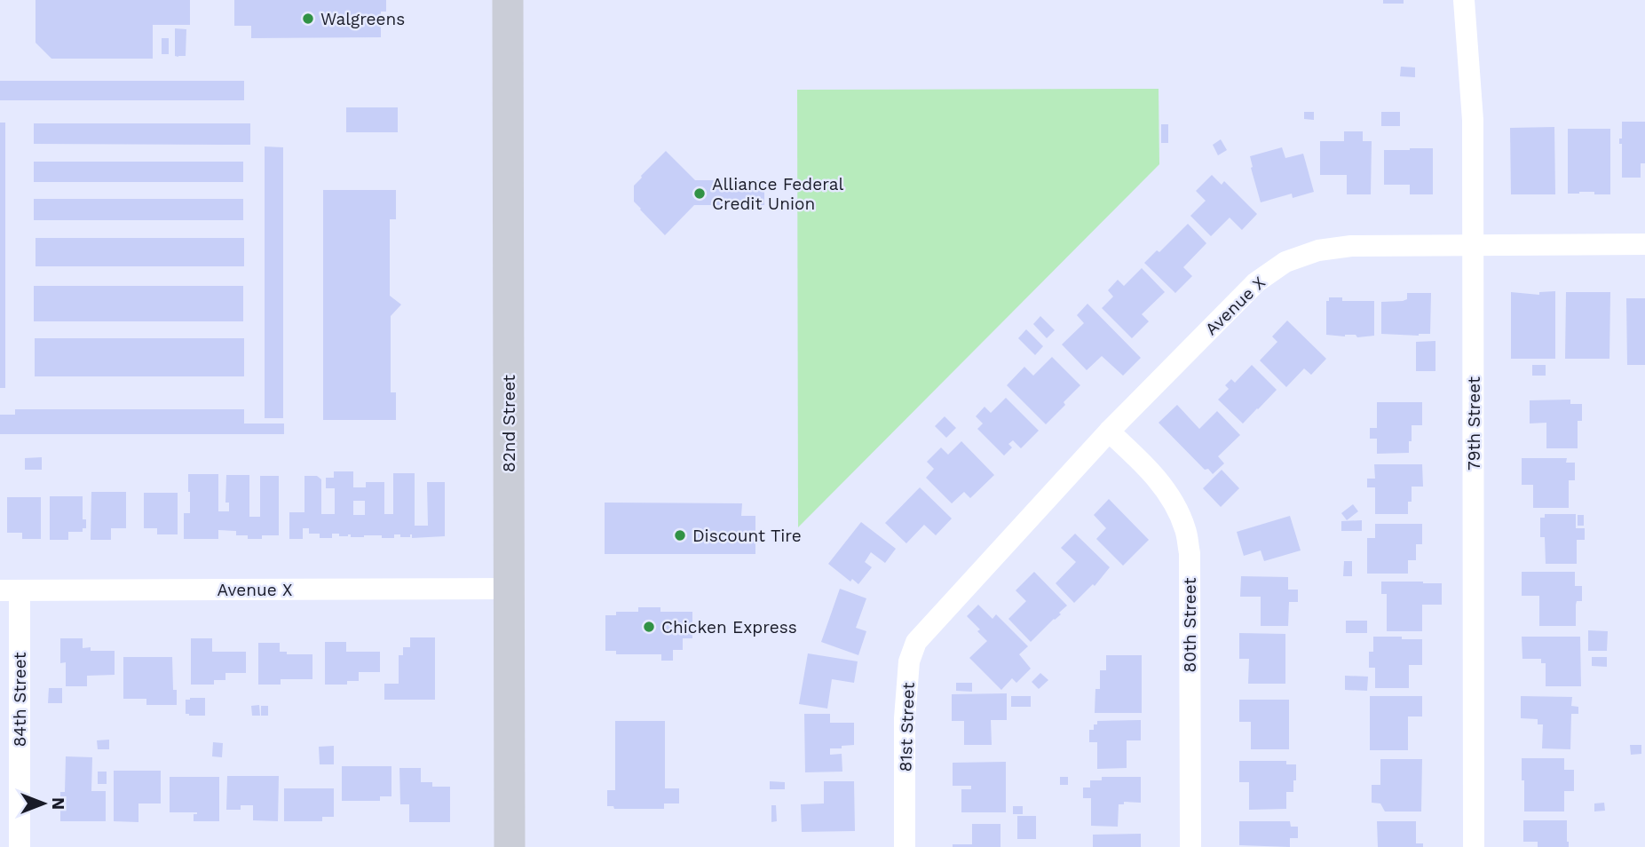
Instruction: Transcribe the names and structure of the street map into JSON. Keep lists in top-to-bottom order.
{
  "streets": {
    "main road": ["82nd Street"],
    "street": [
      "Avenue X",
      "79th Street",
      "80th Street",
      "84th Street",
      "81st Street"
    ]
  },
  "crossings": [
    ["Avenue X", "82nd Street"],
    ["Avenue X", "79th Street"],
    ["Avenue X", "80th Street"],
    ["Avenue X", "84th Street"],
    ["Avenue X", "81st Street"]
  ],
  "places": [
    "Walgreens",
    "Alliance Federal Credit Union",
    "Discount Tire",
    "Chicken Express"
  ],
  "north": "right"
}
